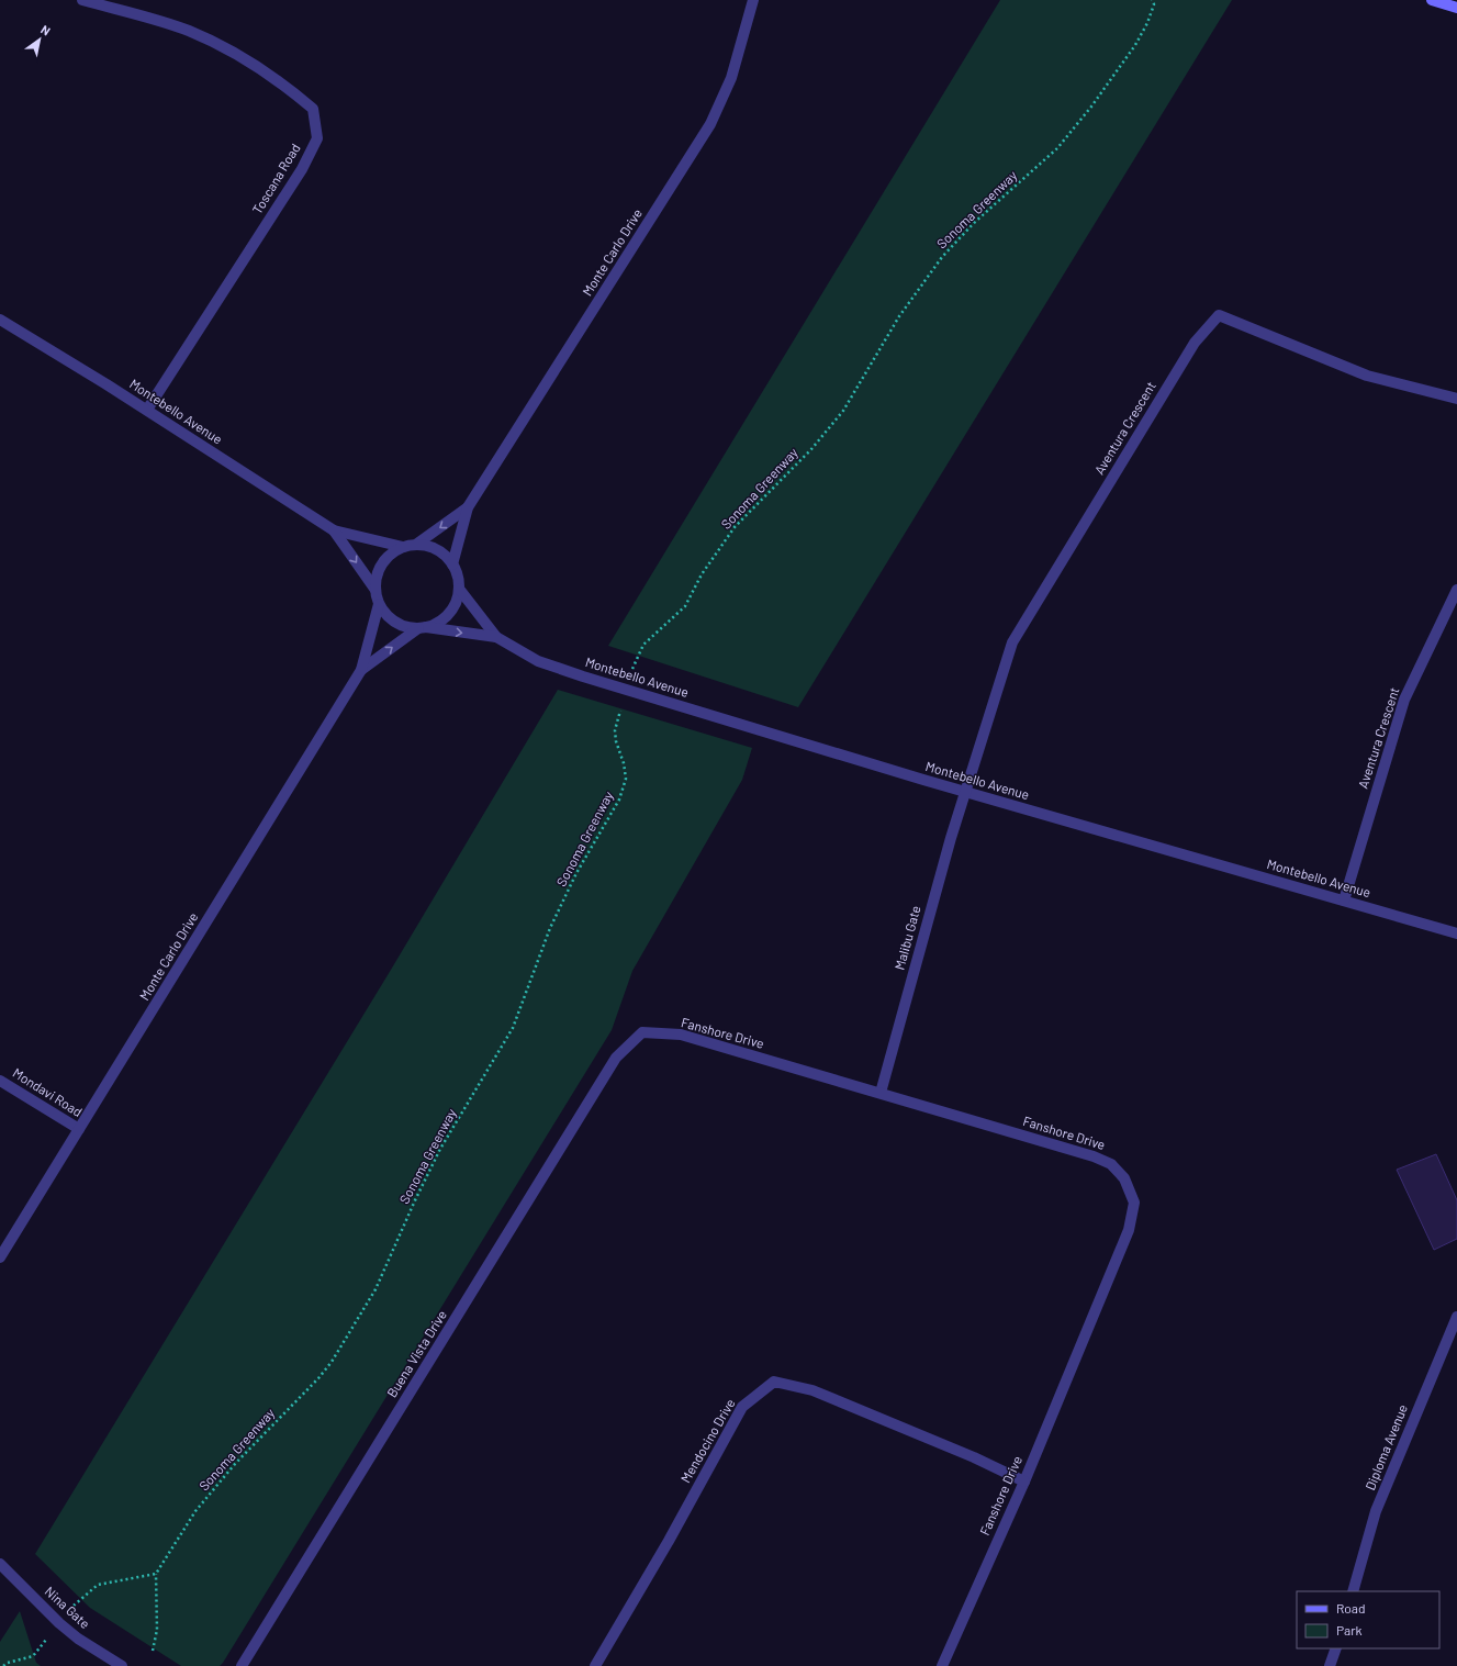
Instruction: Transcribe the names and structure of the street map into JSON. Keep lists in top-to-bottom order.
{
  "streets": {
    "street": [
      "Toscana Road",
      "Monte Carlo Drive",
      "Montebello Avenue",
      "Aventura Crescent",
      "Malibu Gate",
      "Fanshore Drive",
      "Mondavi Road",
      "Buena Vista Drive",
      "Mendocino Drive",
      "Diploma Avenue",
      "Nina Gate"
    ],
    "path": ["Sonoma Greenway"]
  },
  "crossings": [
    ["Toscana Road", "Montebello Avenue"],
    ["Sonoma Greenway", "Montebello Avenue"],
    ["Monte Carlo Drive", "Montebello Avenue"],
    ["Monte Carlo Drive", "Mondavi Road"],
    ["Montebello Avenue", "Aventura Crescent"],
    ["Montebello Avenue", "Malibu Gate"],
    ["Aventura Crescent", "Malibu Gate"],
    ["Malibu Gate", "Fanshore Drive"],
    ["Fanshore Drive", "Buena Vista Drive"],
    ["Fanshore Drive", "Mendocino Drive"]
  ],
  "legend": ["Road", "Park"],
  "north": "top right"
}
